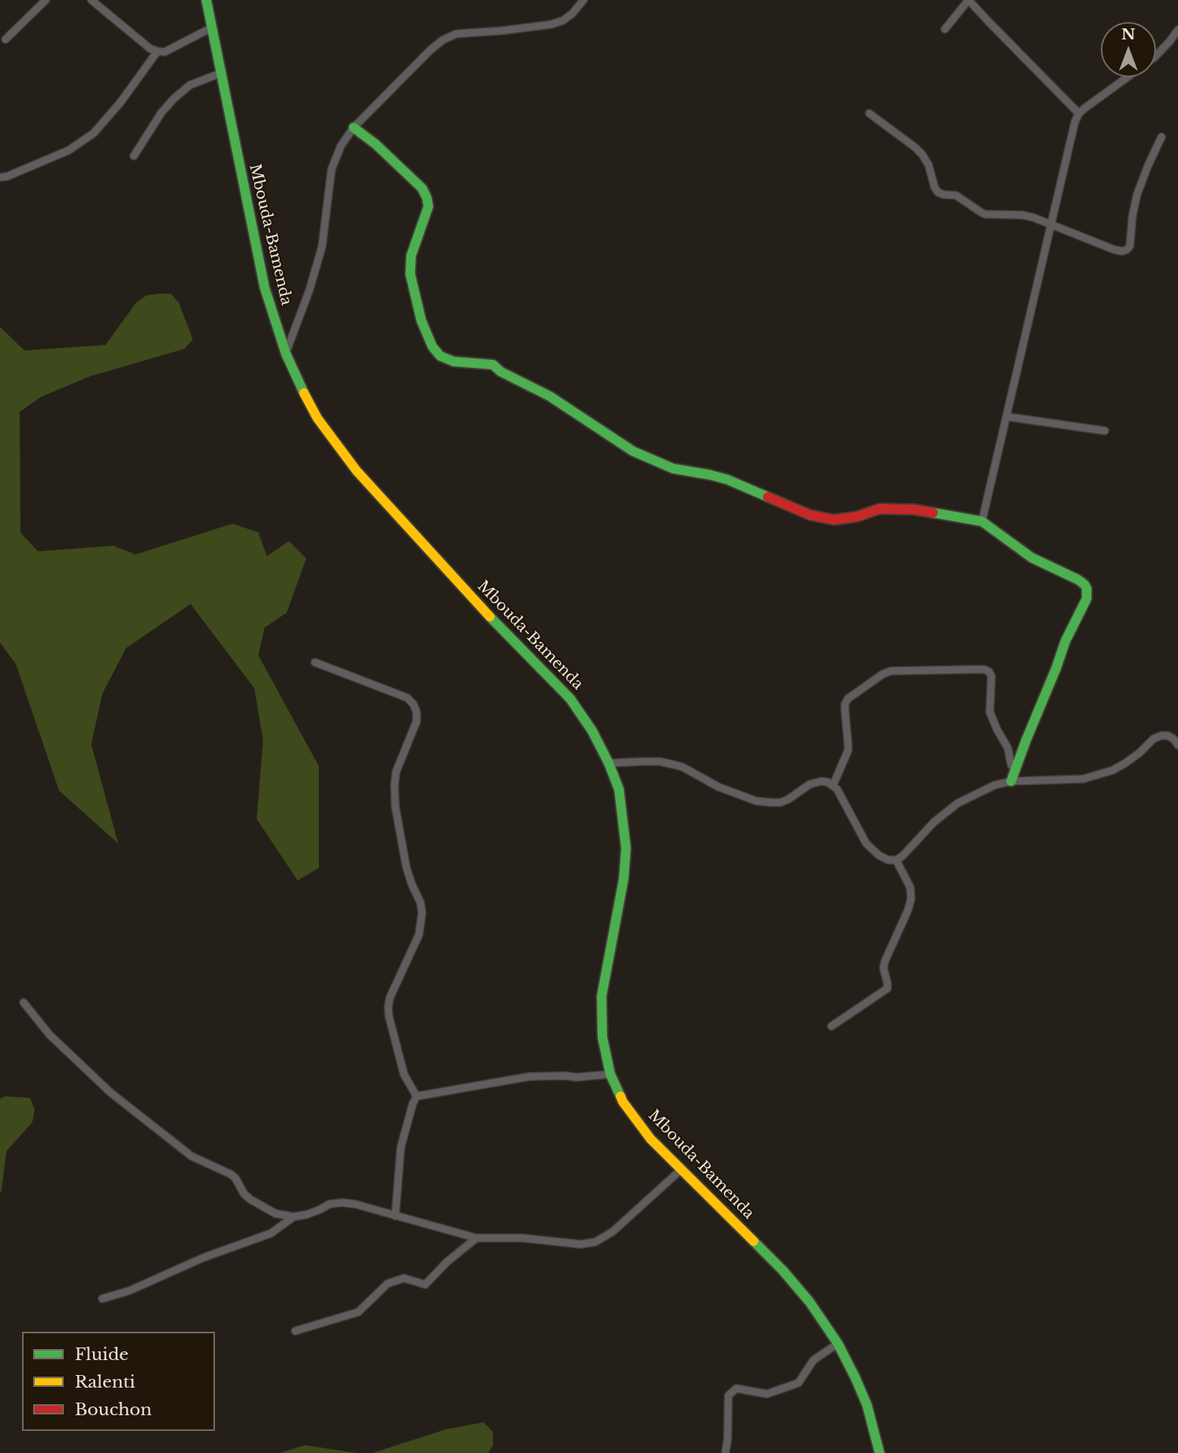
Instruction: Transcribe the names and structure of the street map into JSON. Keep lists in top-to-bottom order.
{
  "streets": {
    "main road": ["Mbouda-Bamenda"]
  },
  "legend": ["Fluide", "Ralenti", "Bouchon"],
  "north": "top"
}
